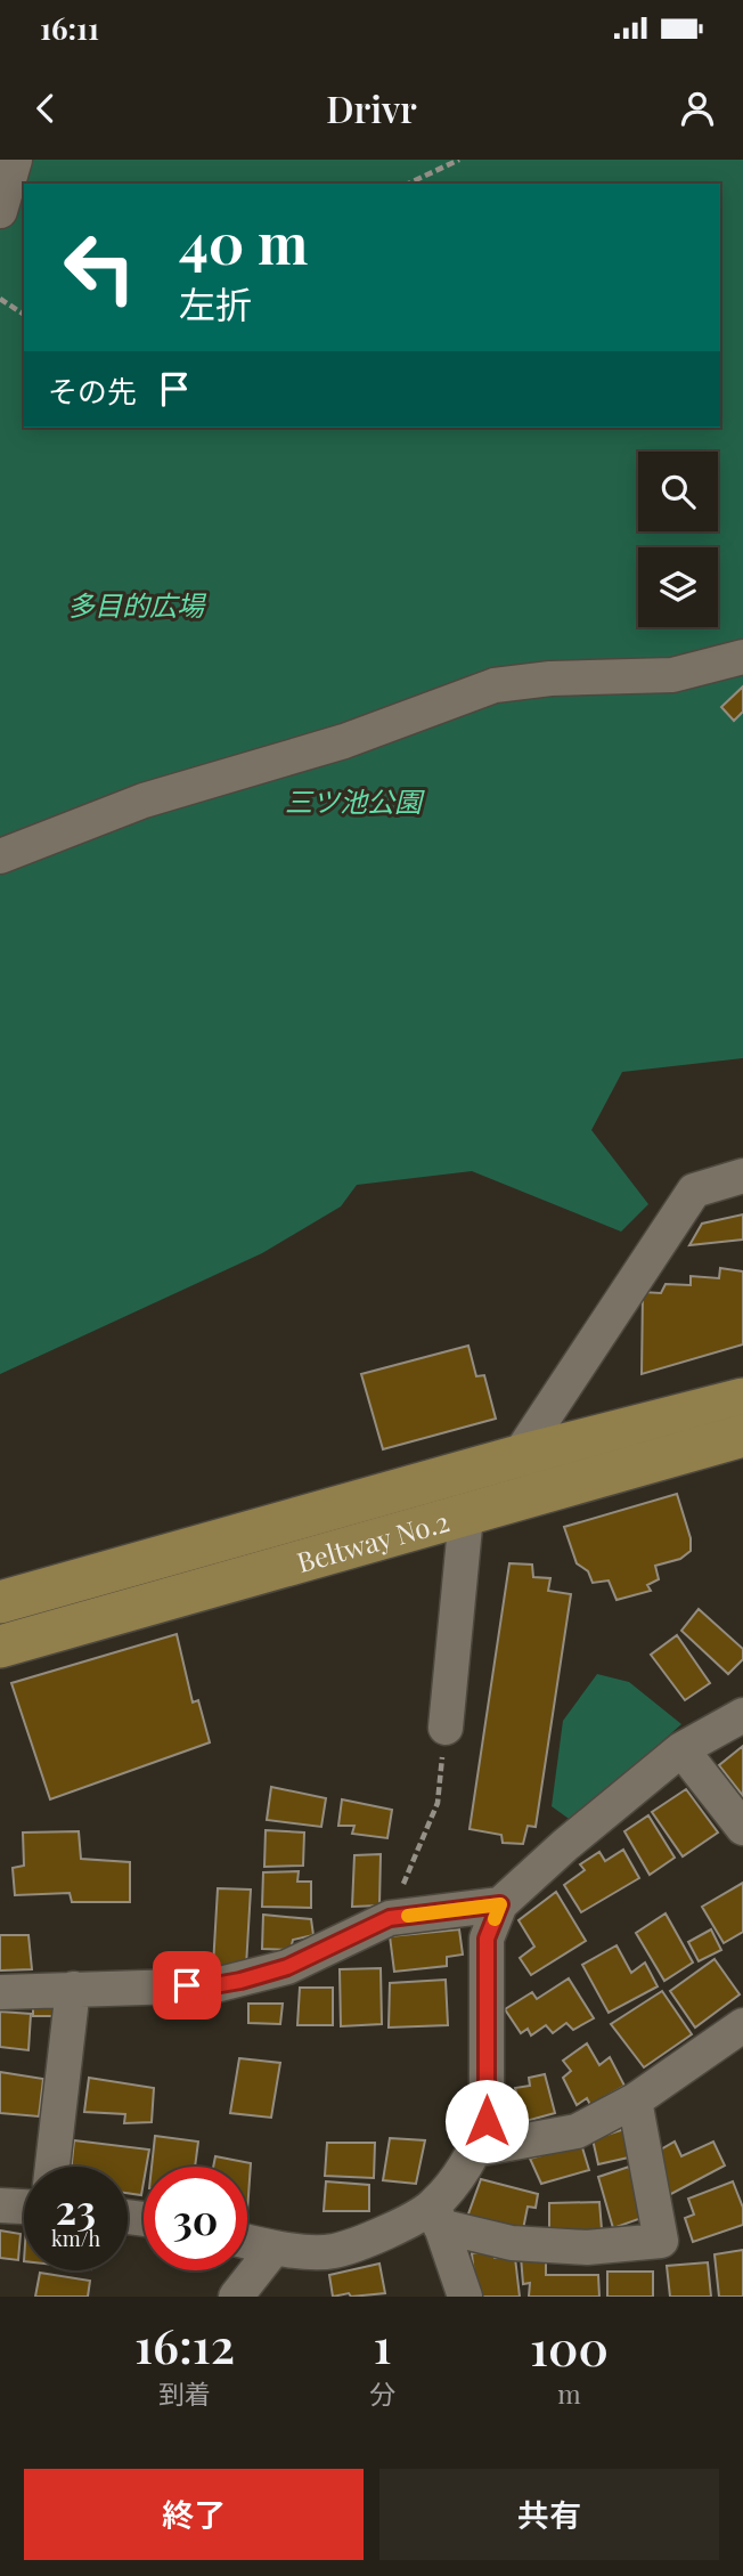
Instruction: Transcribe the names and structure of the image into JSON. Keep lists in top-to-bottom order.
{
  "streets": {
    "main road": ["Beltway No.2"]
  },
  "parks": ["多目的広場", "三ツ池公園"],
  "page": {
    "status": "16:11",
    "header": "Drivr",
    "turn": ["40 m", "左折"],
    "then": "その先",
    "speed": "23 km/h",
    "limit": "30",
    "eta": [
      "16:12",
      "到着",
      "1",
      "分",
      "100",
      "m"
    ],
    "buttons": ["終了", "共有"]
  }
}
